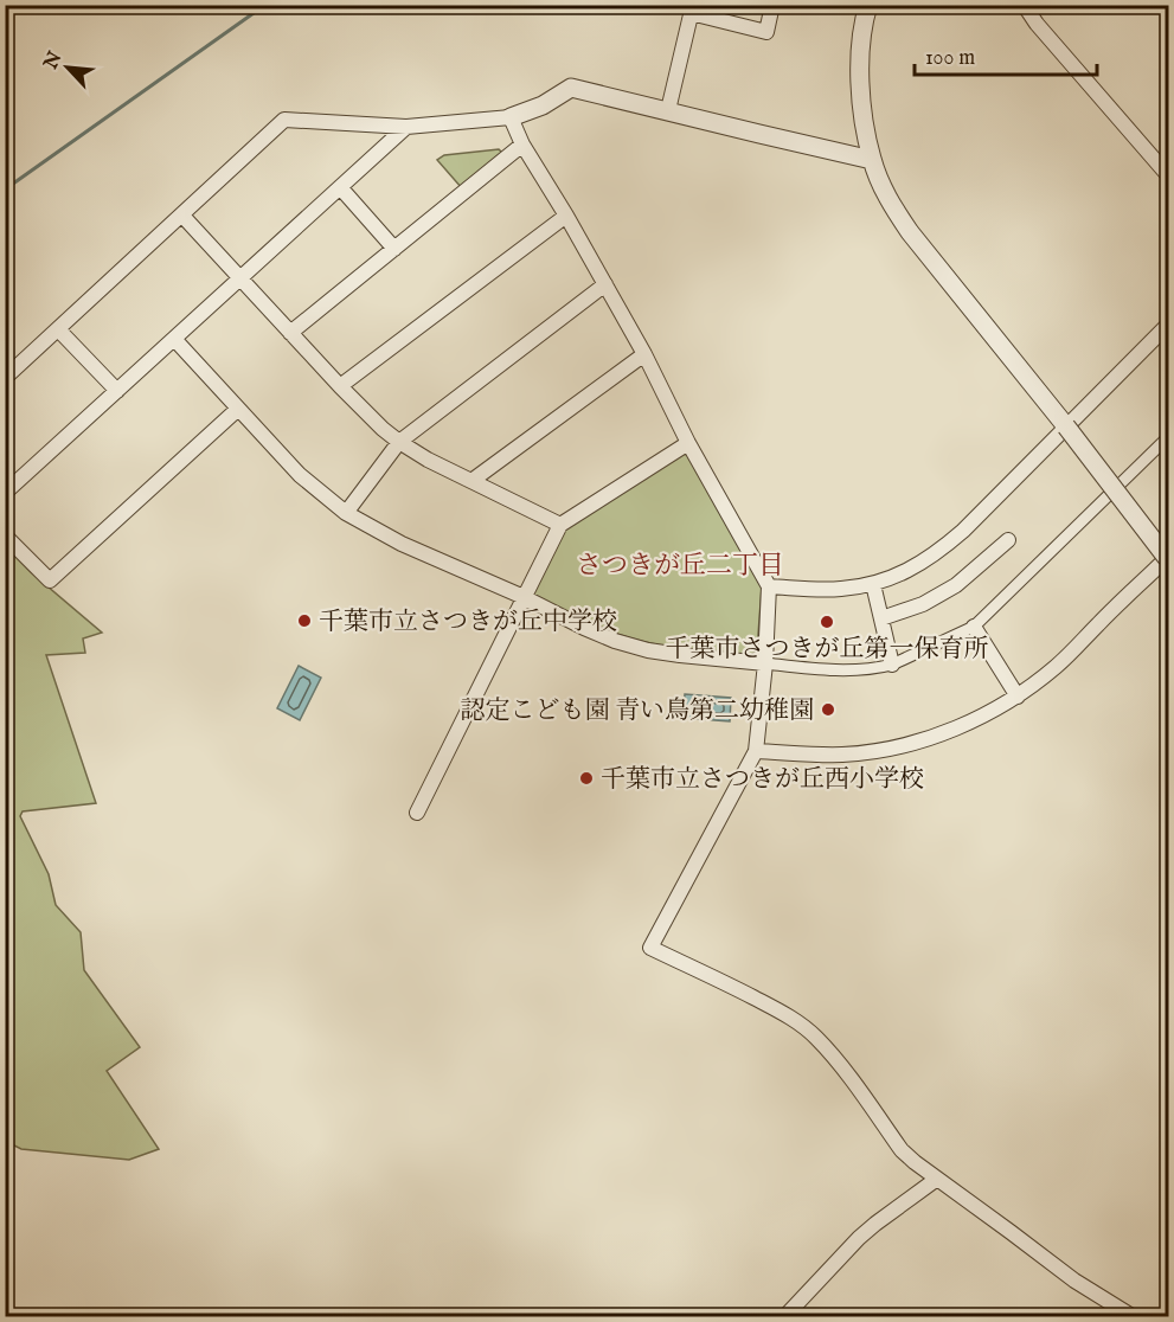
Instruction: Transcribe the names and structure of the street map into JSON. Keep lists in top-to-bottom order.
{
  "districts": ["さつきが丘二丁目"],
  "places": [
    "千葉市立さつきが丘中学校",
    "千葉市さつきが丘第一保育所",
    "認定こども園 青い鳥第二幼稚園",
    "千葉市立さつきが丘西小学校"
  ],
  "scale_bar": "100 m",
  "north": "top left"
}
